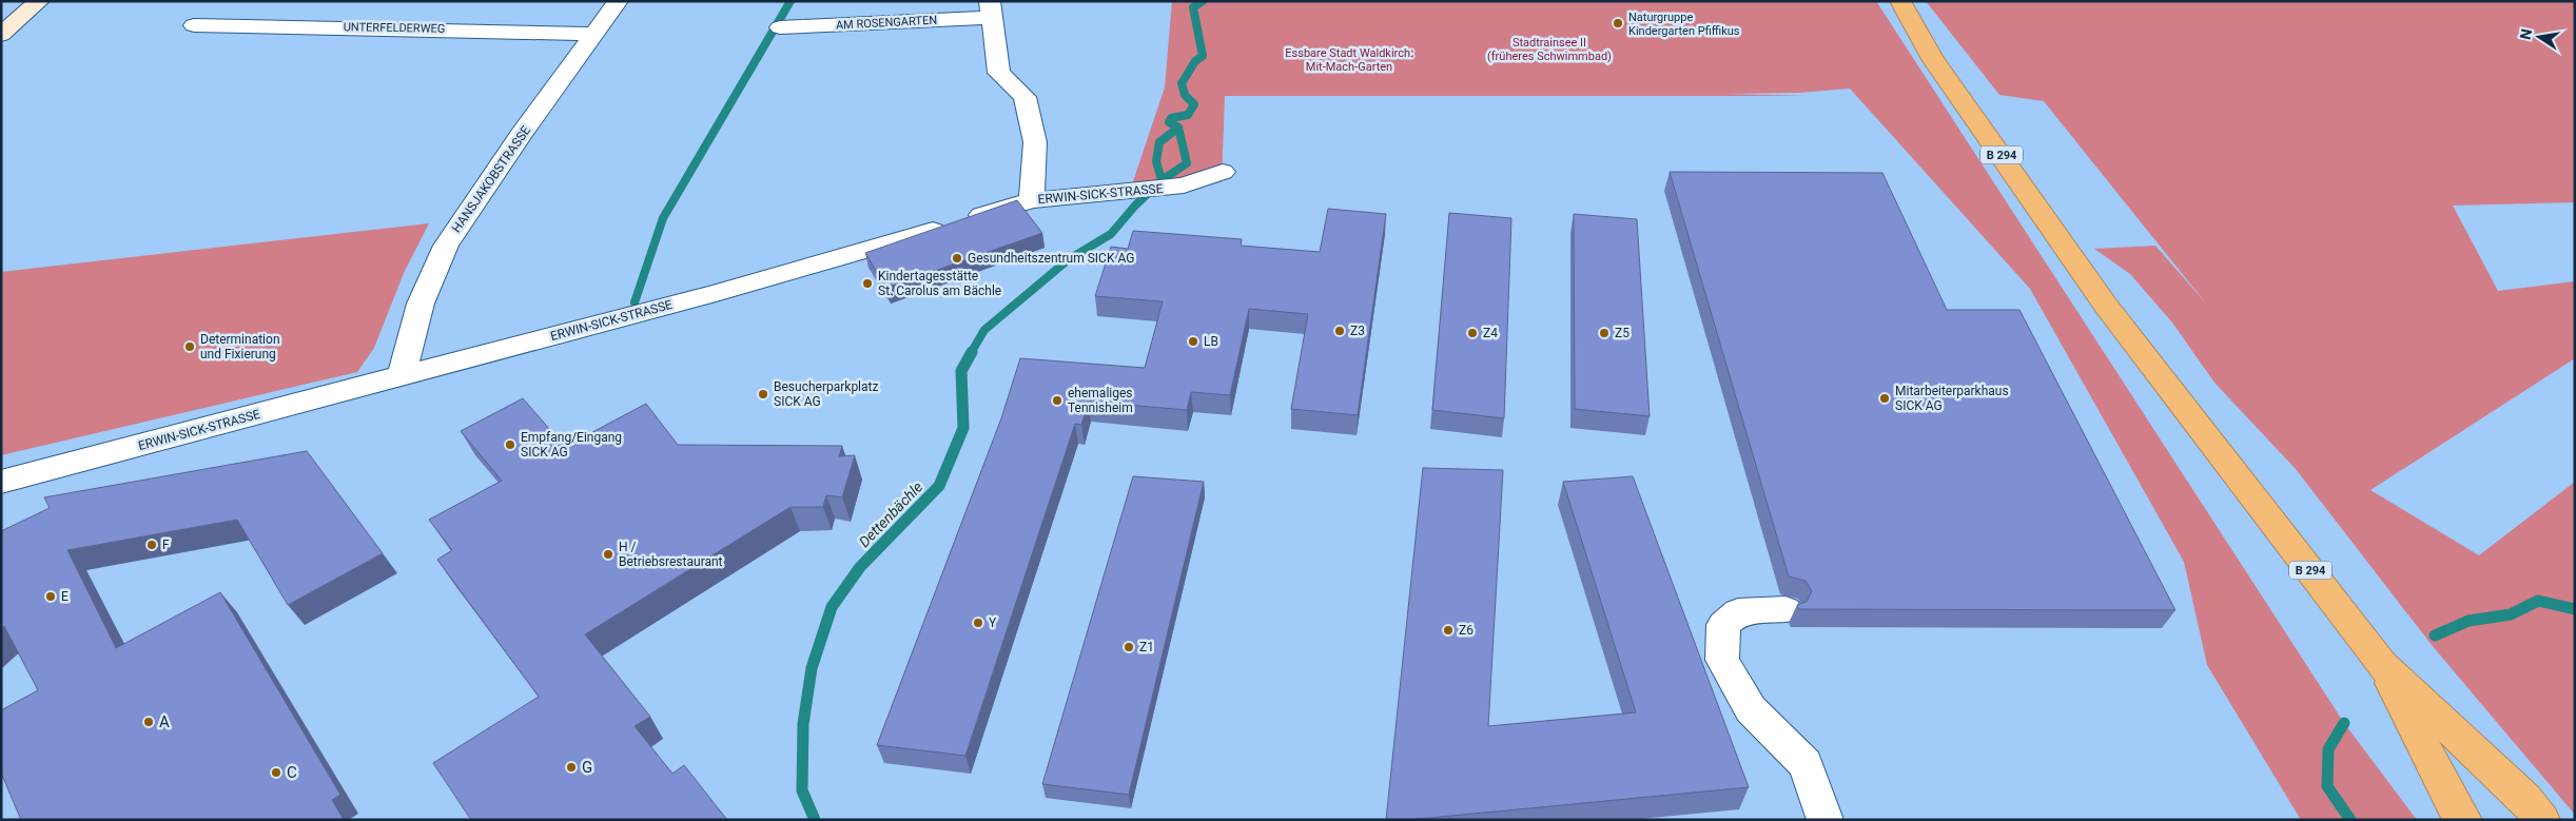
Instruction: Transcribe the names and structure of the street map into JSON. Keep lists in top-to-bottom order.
{
  "streets": {
    "highway": ["B 294"],
    "street": [
      "AM ROSENGARTEN",
      "UNTERFELDERWEG",
      "HANSJAKOBSTRASSE",
      "ERWIN-SICK-STRASSE"
    ]
  },
  "crossings": [
    ["AM ROSENGARTEN", "ERWIN-SICK-STRASSE"],
    ["UNTERFELDERWEG", "HANSJAKOBSTRASSE"],
    ["HANSJAKOBSTRASSE", "ERWIN-SICK-STRASSE"]
  ],
  "water": ["Dettenbächle"],
  "parks": ["Stadtrainsee II (früheres Schwimmbad)", "Essbare Stadt Waldkirch: Mit-Mach-Garten"],
  "places": [
    "Naturgruppe Kindergarten Pfiffikus",
    "Gesundheitszentrum SICK AG",
    "Kindertagesstätte St. Carolus am Bächle",
    "Z3",
    "Z4",
    "Z5",
    "LB",
    "Determination und Fixierung",
    "Besucherparkplatz SICK AG",
    "Mitarbeiterparkhaus SICK AG",
    "ehemaliges Tennisheim",
    "Empfang/Eingang SICK AG",
    "F",
    "H / Betriebsrestaurant",
    "E",
    "Y",
    "Z6",
    "Z1",
    "A",
    "G",
    "C"
  ],
  "north": "left"
}
